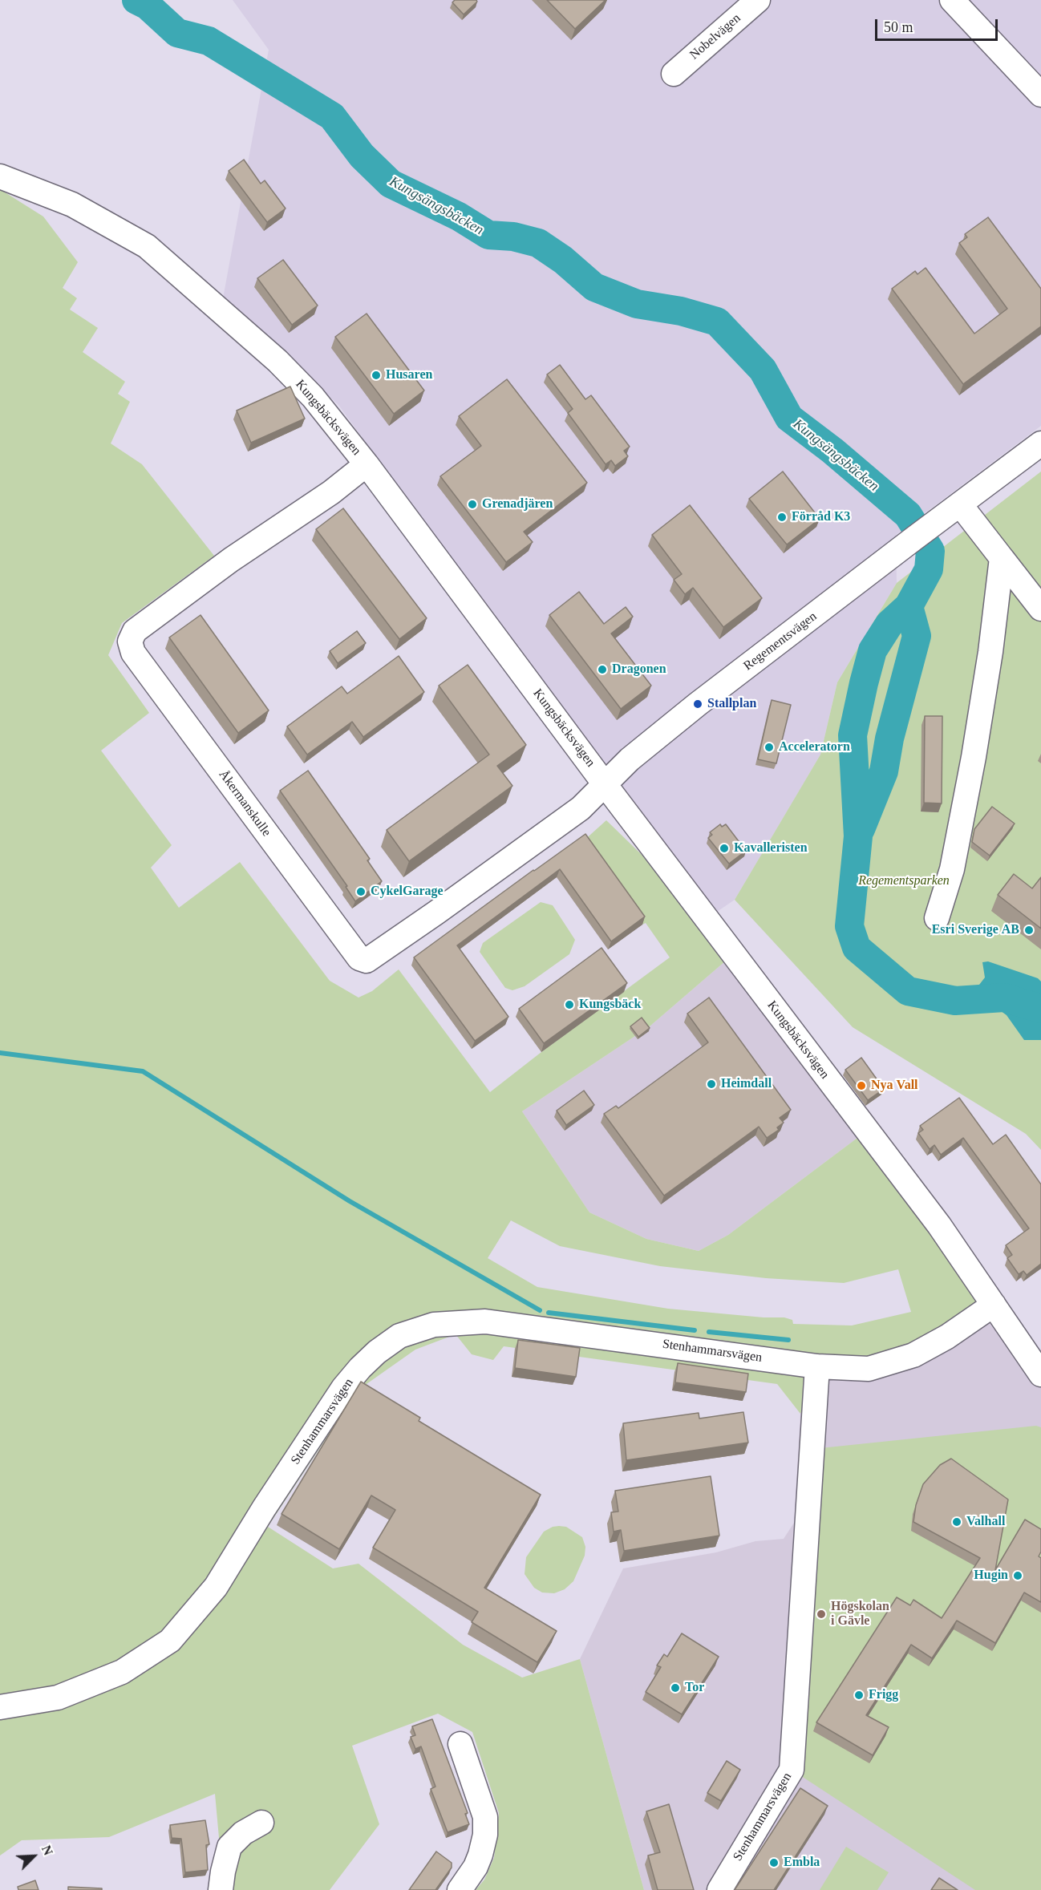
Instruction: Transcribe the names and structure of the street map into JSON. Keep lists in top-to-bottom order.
{
  "streets": {
    "street": [
      "Nobelvägen",
      "Kungsbäcksvägen",
      "Regementsvägen",
      "Åkermanskulle",
      "Stenhammarsvägen"
    ]
  },
  "crossings": [
    ["Kungsbäcksvägen", "Regementsvägen"],
    ["Kungsbäcksvägen", "Åkermanskulle"],
    ["Kungsbäcksvägen", "Stenhammarsvägen"],
    ["Regementsvägen", "Åkermanskulle"]
  ],
  "water": ["Kungsängsbäcken"],
  "parks": ["Regementsparken"],
  "places": [
    "Husaren",
    "Grenadjären",
    "Förråd K3",
    "Dragonen",
    "Stallplan",
    "Acceleratorn",
    "Kavalleristen",
    "CykelGarage",
    "Esri Sverige AB",
    "Kungsbäck",
    "Heimdall",
    "Nya Vall",
    "Valhall",
    "Hugin",
    "Högskolan i Gävle",
    "Tor",
    "Frigg",
    "Embla"
  ],
  "scale_bar": "50 m",
  "north": "top right"
}
